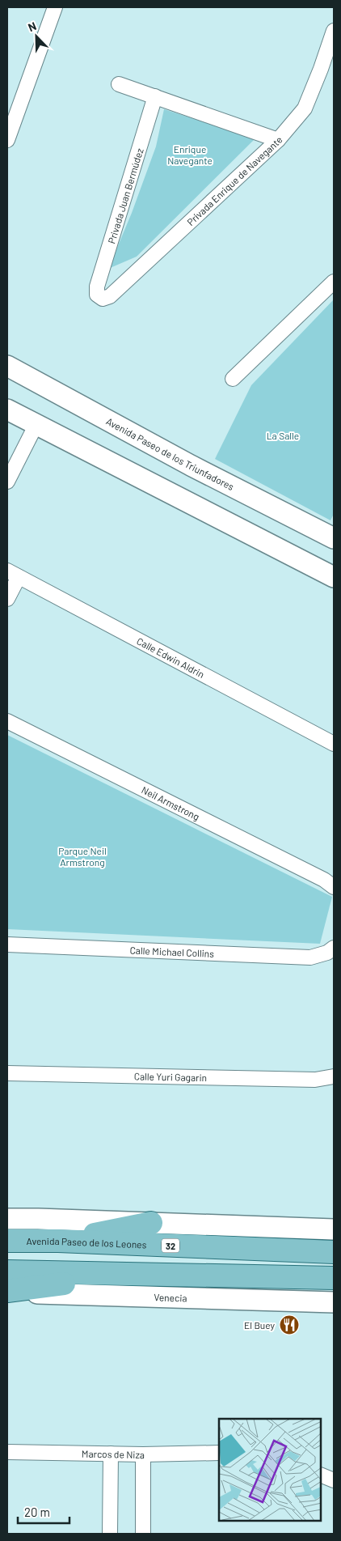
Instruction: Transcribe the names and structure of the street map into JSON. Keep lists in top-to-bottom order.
{
  "streets": {
    "main road": ["Avenida Paseo de los Leones", "32"],
    "street": [
      "Privada Enrique de Navegante",
      "Privada Juan Bermúdez",
      "Avenida Paseo de los Triunfadores",
      "Calle Edwin Aldrin",
      "Neil Armstrong",
      "Calle Michael Collins",
      "Calle Yuri Gagarin",
      "Venecia",
      "Marcos de Niza"
    ]
  },
  "crossings": [
    ["Privada Enrique de Navegante", "Privada Juan Bermúdez"]
  ],
  "parks": ["Enrique Navegante", "La Salle", "Parque Neil Armstrong"],
  "places": {
    "restaurant": ["El Buey"]
  },
  "scale_bar": "20 m",
  "north": "top left"
}
